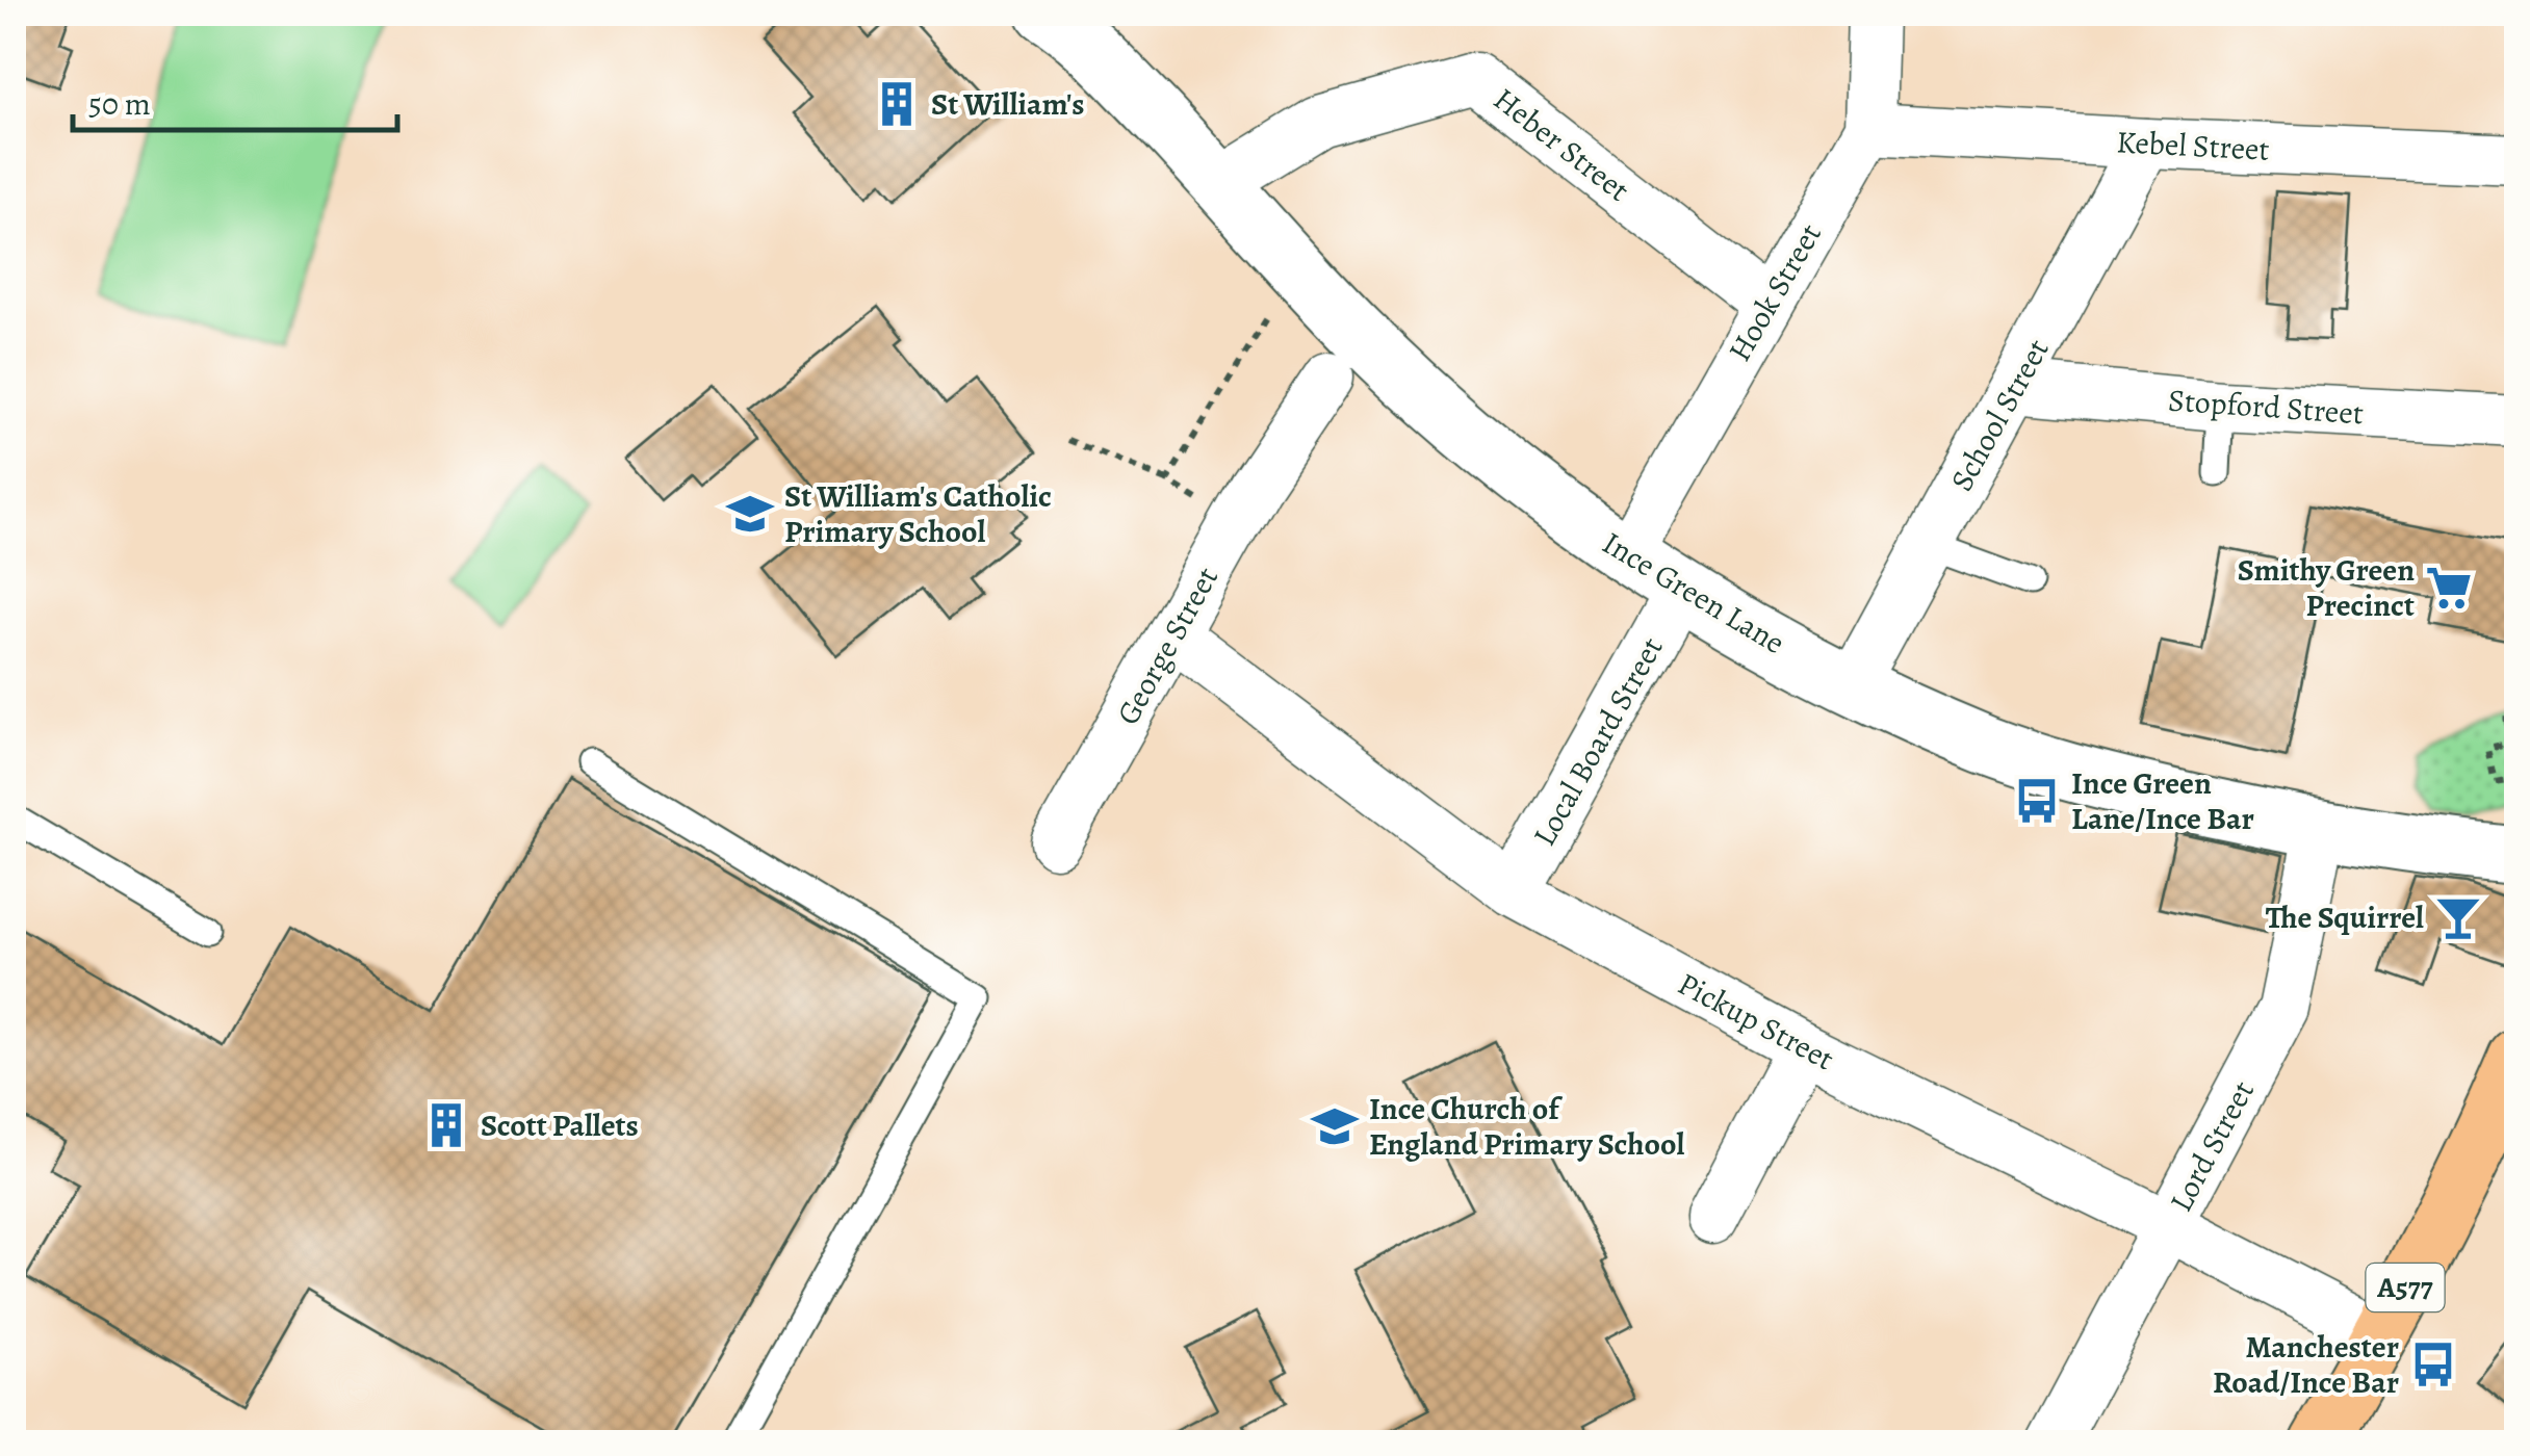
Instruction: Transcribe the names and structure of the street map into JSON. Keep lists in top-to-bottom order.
{
  "streets": {
    "highway": ["A577"],
    "street": [
      "Heber Street",
      "Kebel Street",
      "Hook Street",
      "Stopford Street",
      "School Street",
      "Ince Green Lane",
      "George Street",
      "Local Board Street",
      "Pickup Street",
      "Lord Street"
    ]
  },
  "crossings": [
    ["Heber Street", "Hook Street"],
    ["Heber Street", "Ince Green Lane"],
    ["Kebel Street", "Hook Street"],
    ["Kebel Street", "School Street"],
    ["Hook Street", "Ince Green Lane"],
    ["Stopford Street", "School Street"],
    ["School Street", "Ince Green Lane"],
    ["Ince Green Lane", "Local Board Street"],
    ["Ince Green Lane", "Lord Street"],
    ["George Street", "Pickup Street"],
    ["Local Board Street", "Pickup Street"],
    ["Pickup Street", "Lord Street"],
    ["Pickup Street", "A577"]
  ],
  "places": {
    "building": ["St William's", "Scott Pallets"],
    "school or university": ["St William's Catholic Primary School", "Ince Church of England Primary School"],
    "supermarket": ["Smithy Green Precinct"],
    "bus stop": ["Ince Green Lane/Ince Bar", "Manchester Road/Ince Bar"],
    "bar": ["The Squirrel"]
  },
  "scale_bar": "50 m"
}
